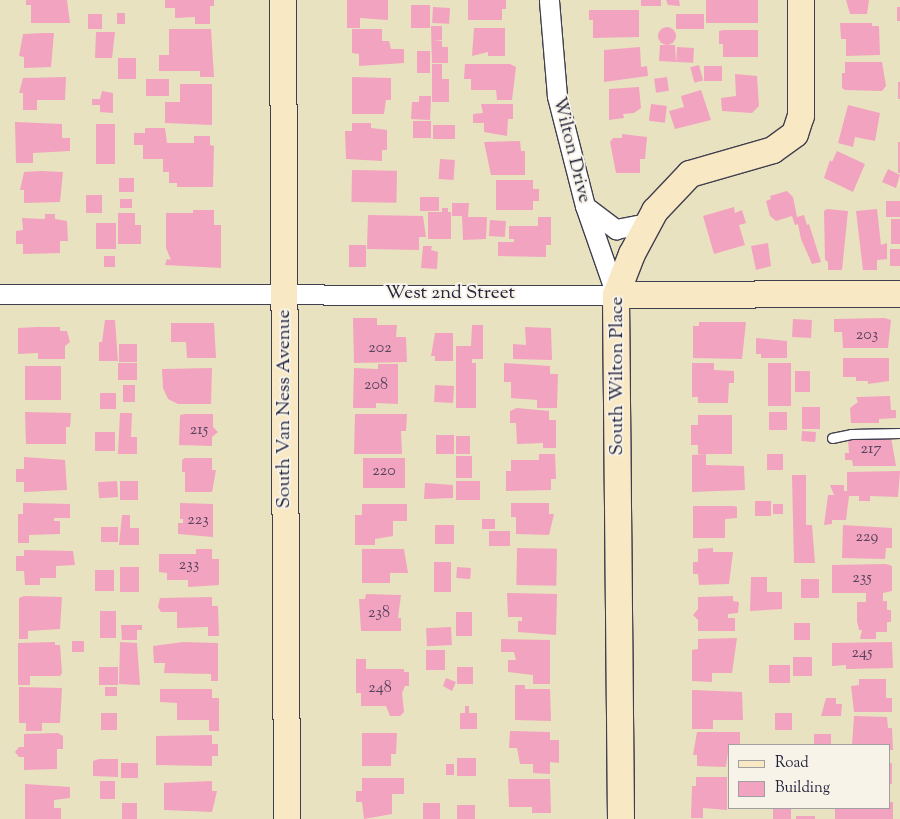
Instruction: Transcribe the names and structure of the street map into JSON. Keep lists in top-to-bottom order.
{
  "streets": {
    "street": [
      "Wilton Drive",
      "West 2nd Street",
      "South Wilton Place",
      "South Van Ness Avenue"
    ]
  },
  "crossings": [
    ["Wilton Drive", "West 2nd Street"],
    ["Wilton Drive", "South Wilton Place"],
    ["West 2nd Street", "South Wilton Place"],
    ["West 2nd Street", "South Van Ness Avenue"]
  ],
  "house_numbers": [
    "203",
    "202",
    "208",
    "215",
    "217",
    "220",
    "223",
    "229",
    "233",
    "235",
    "238",
    "245",
    "248"
  ],
  "legend": ["Road", "Building"]
}
